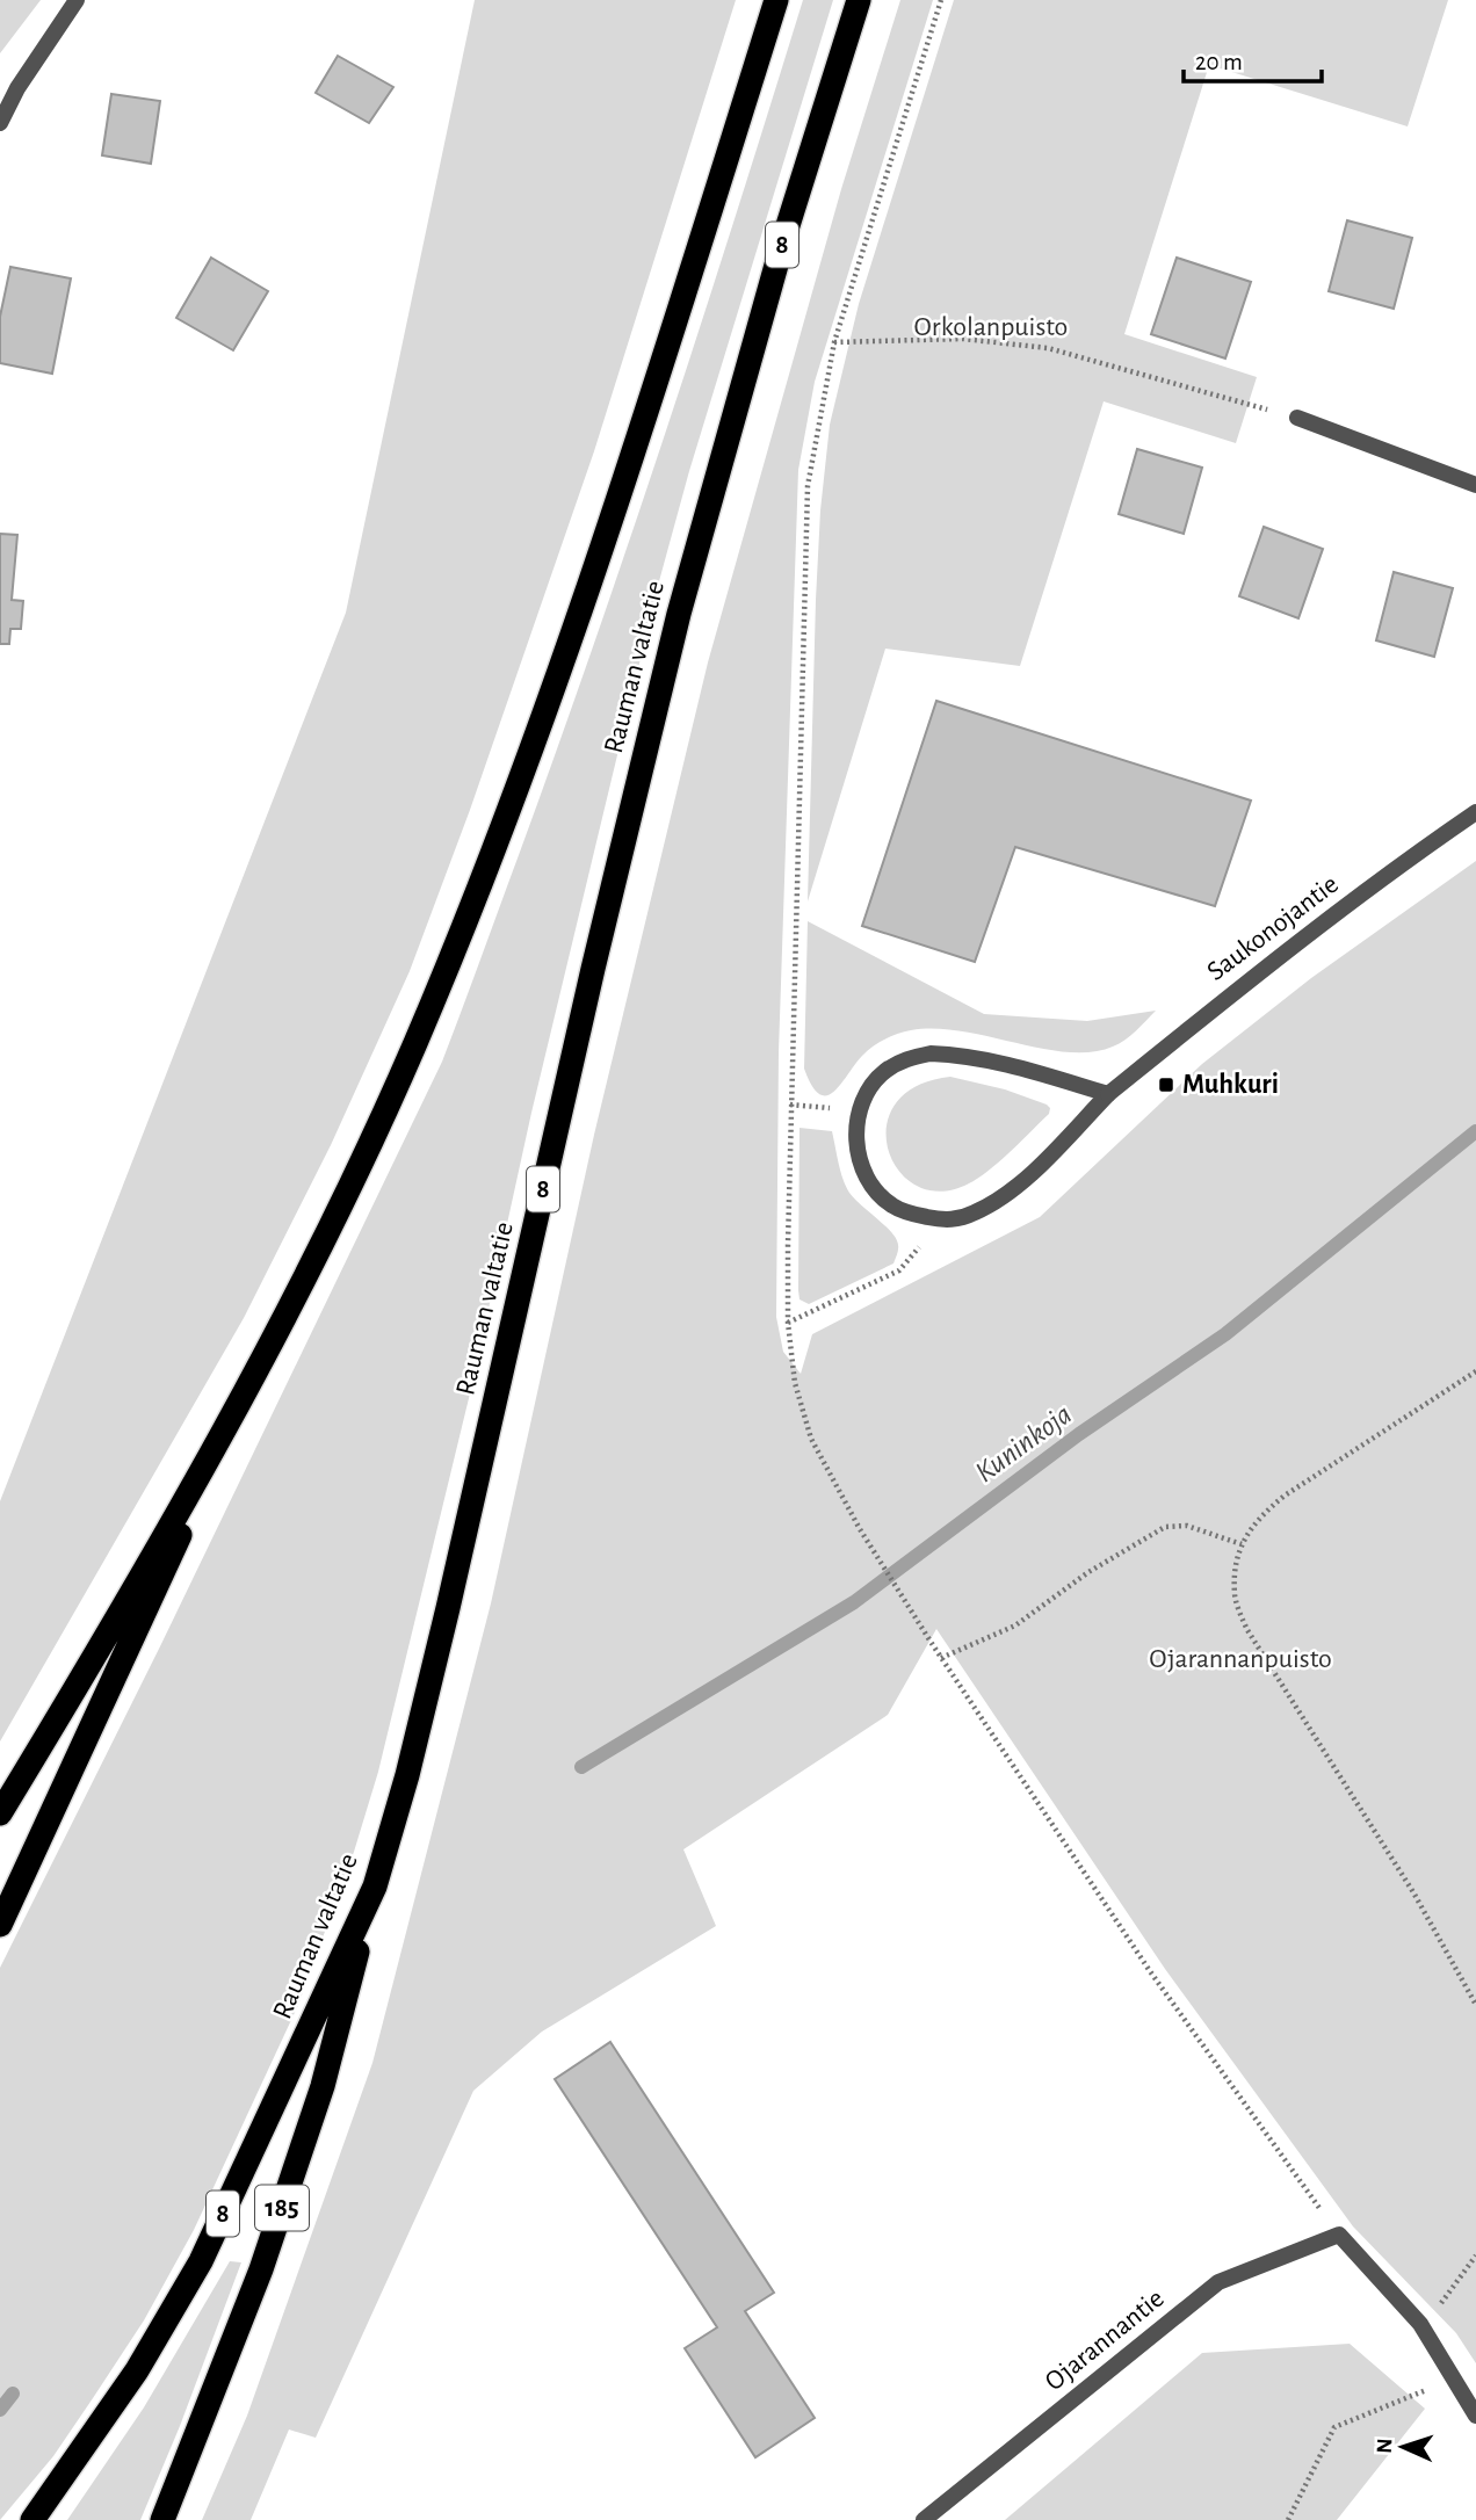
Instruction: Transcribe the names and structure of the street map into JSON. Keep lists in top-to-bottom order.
{
  "streets": {
    "highway": ["8", "Rauman valtatie", "185"],
    "street": ["Saukonojantie", "Ojarannantie"]
  },
  "crossings": [
    ["Rauman valtatie", "185"]
  ],
  "water": ["Kuninkoja"],
  "parks": ["Orkolanpuisto", "Ojarannanpuisto"],
  "places": {
    "transit": ["Muhkuri"]
  },
  "scale_bar": "20 m",
  "north": "left"
}
